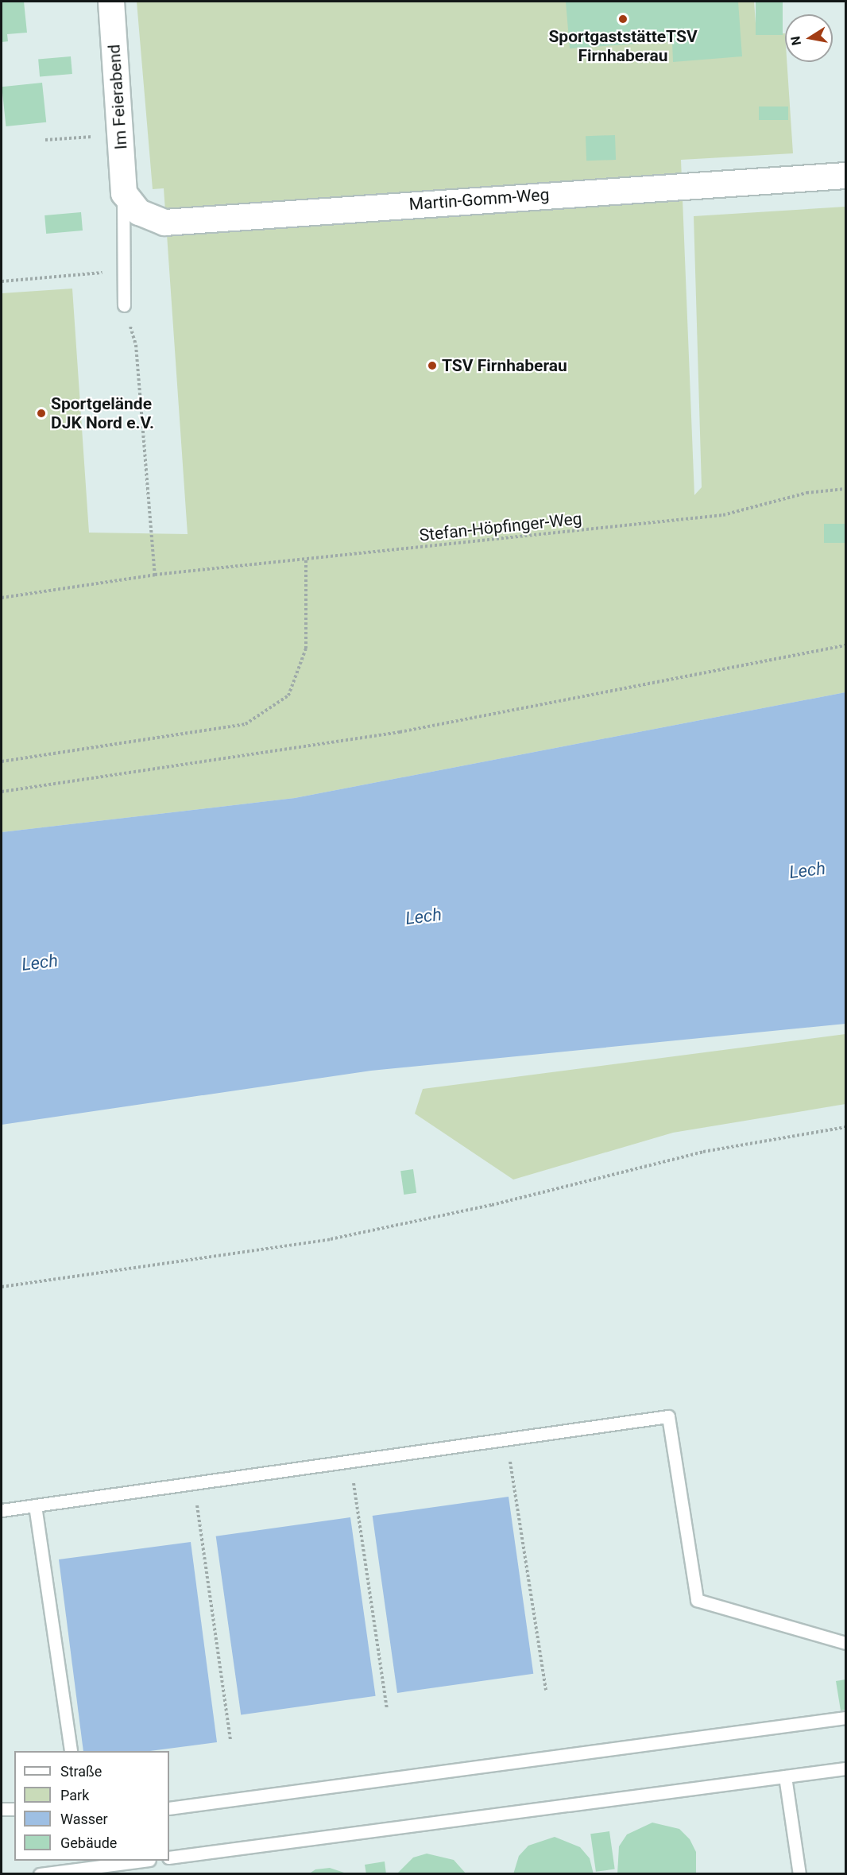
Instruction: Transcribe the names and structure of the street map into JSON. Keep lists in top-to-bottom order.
{
  "streets": {
    "street": ["Im Feierabend", "Martin-Gomm-Weg"],
    "path": ["Stefan-Höpfinger-Weg"]
  },
  "crossings": [
    ["Im Feierabend", "Martin-Gomm-Weg"]
  ],
  "water": ["Lech"],
  "places": ["SportgaststätteTSV Firnhaberau", "TSV Firnhaberau", "Sportgelände DJK Nord e.V."],
  "legend": [
    "Straße",
    "Park",
    "Wasser",
    "Gebäude"
  ],
  "north": "left"
}
